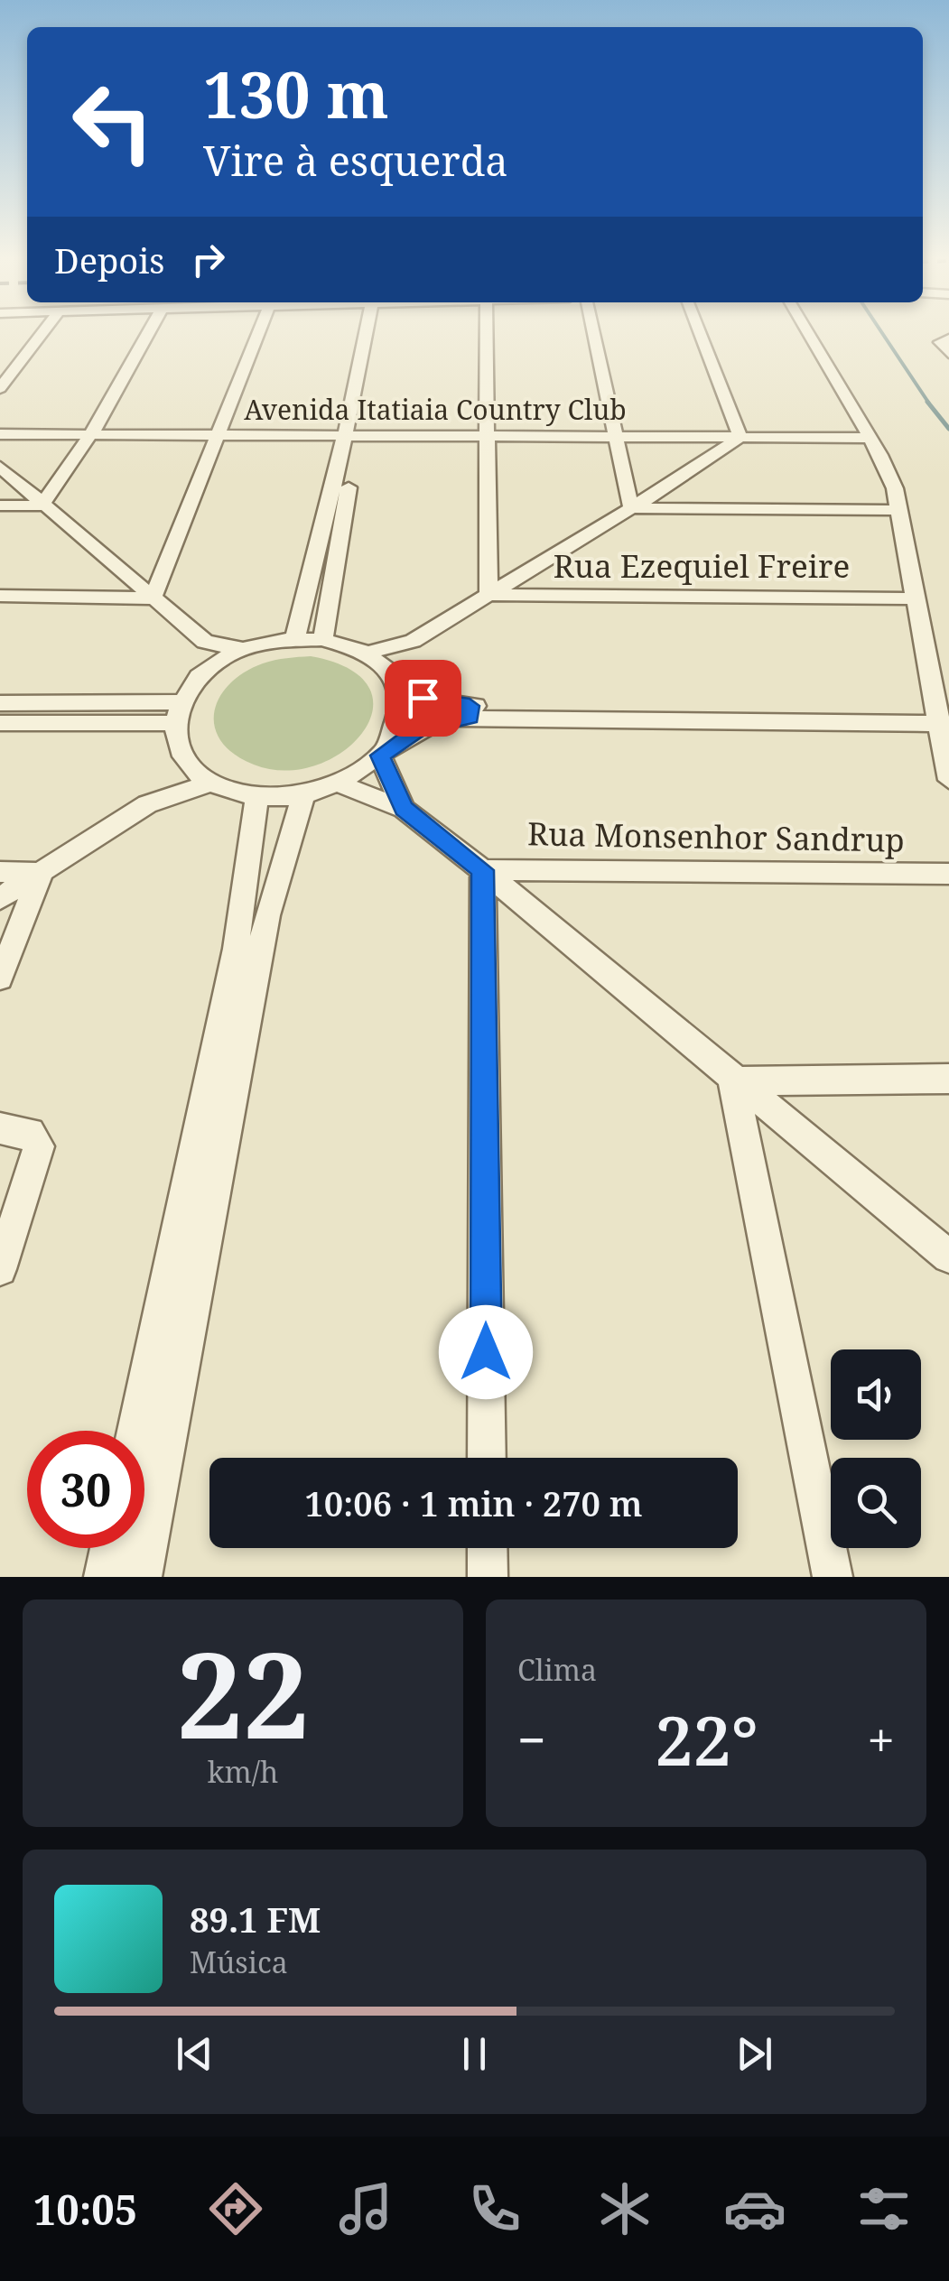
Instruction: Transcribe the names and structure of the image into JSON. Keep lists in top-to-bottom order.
{
  "streets": {
    "street": ["Avenida Itatiaia Country Club", "Rua Ezequiel Freire", "Rua Monsenhor Sandrup"]
  },
  "page": {
    "turn": ["130 m", "Vire à esquerda"],
    "then": "Depois",
    "limit": "30",
    "trip": "10:06 · 1 min · 270 m",
    "tile": [
      ["22", "km/h"],
      "Clima"
    ],
    "heat": ["−", "22°", "+"],
    "song": ["89.1 FM", "Música"],
    "tabs": "10:05"
  }
}
